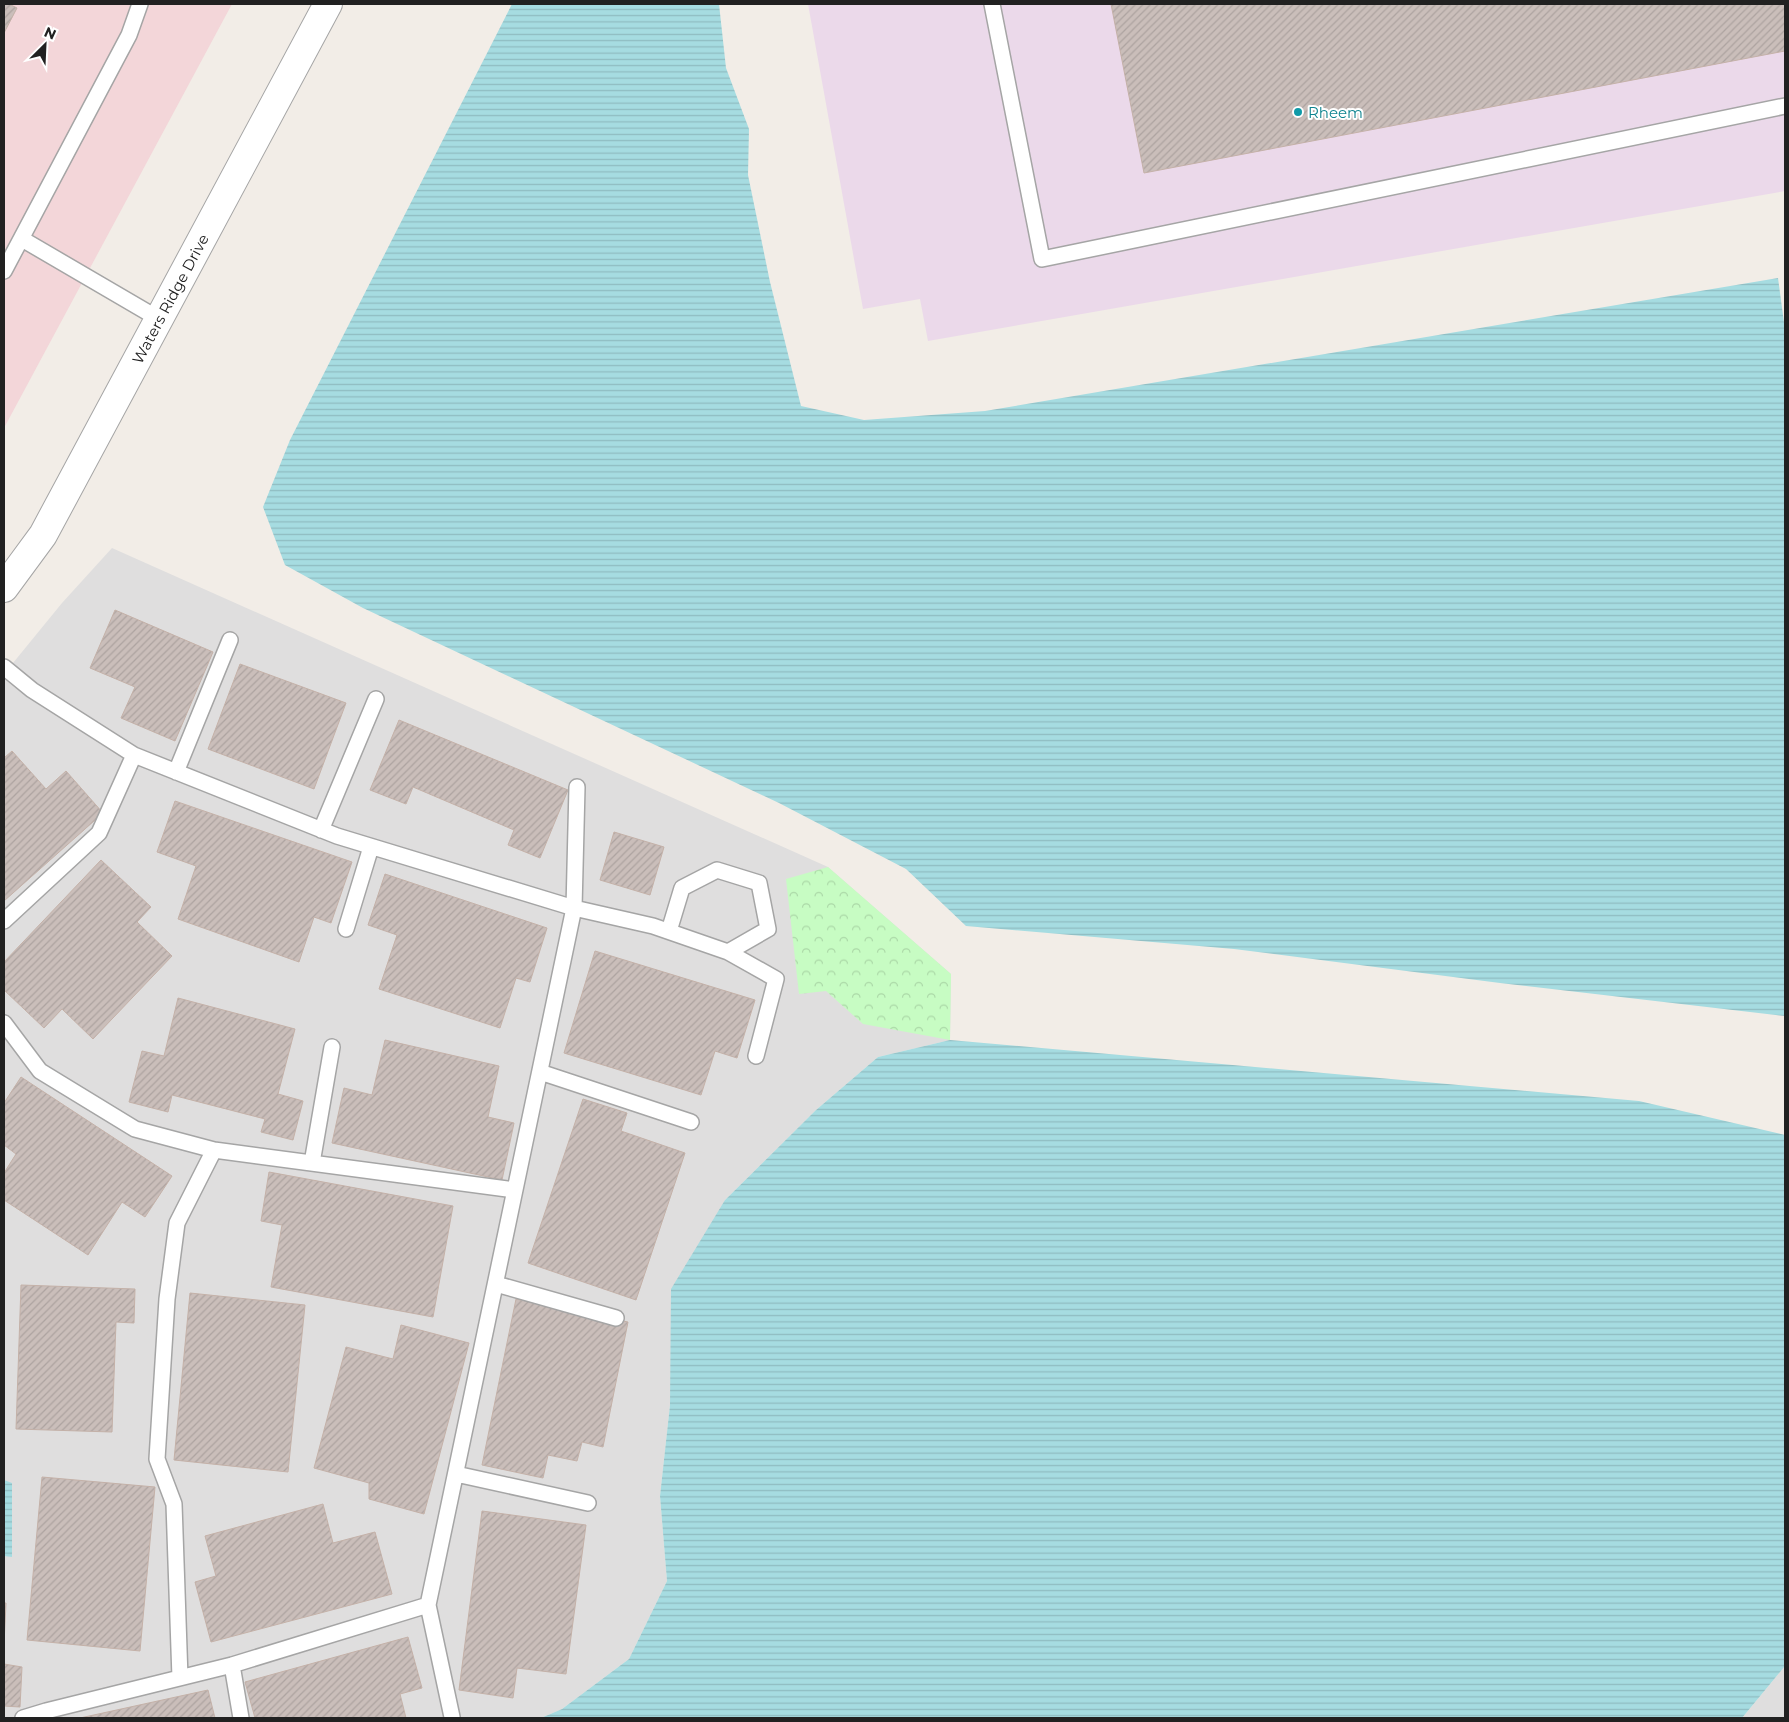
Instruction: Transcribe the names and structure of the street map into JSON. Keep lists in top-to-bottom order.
{
  "streets": {
    "street": ["Waters Ridge Drive"]
  },
  "places": ["Rheem"],
  "north": "top right"
}
